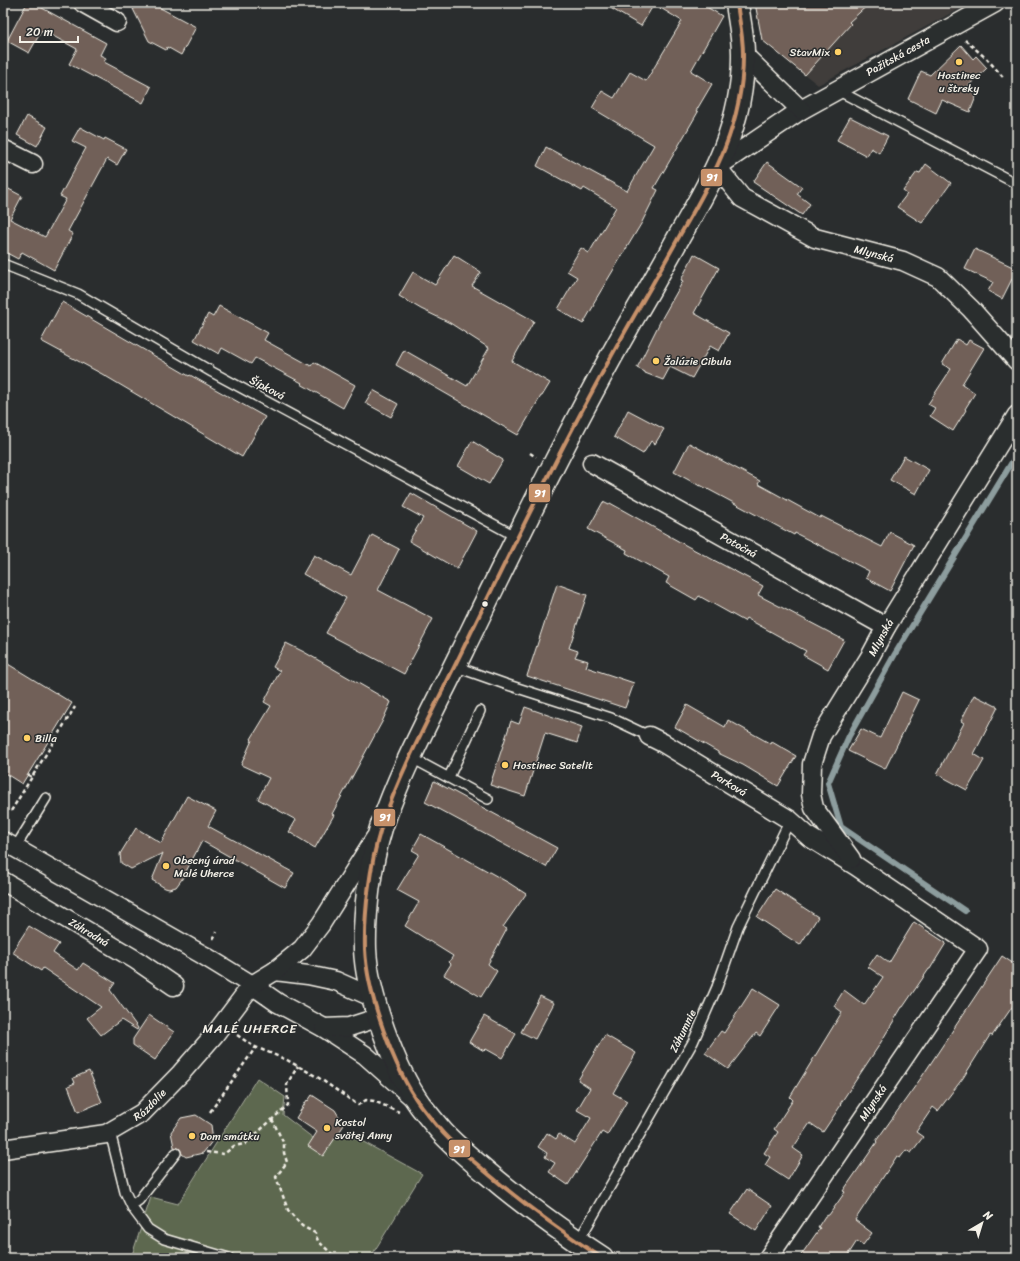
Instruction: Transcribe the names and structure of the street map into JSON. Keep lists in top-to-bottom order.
{
  "streets": {
    "street": [
      "Pažitská cesta",
      "Mlynská",
      "Potočná",
      "Parková",
      "Záhradná",
      "Rázdolie"
    ],
    "lane": ["Šípková", "Záhumnie"]
  },
  "crossings": [
    ["Pažitská cesta", "Mlynská"],
    ["Mlynská", "Potočná"],
    ["Mlynská", "Parková"],
    ["Parková", "Záhumnie"]
  ],
  "districts": ["MALÉ UHERCE"],
  "places": [
    "StavMix",
    "Hostinec u štreky",
    "Žalúzie Cibula",
    "Billa",
    "Hostinec Satelit",
    "Obecný úrad Malé Uherce",
    "Kostol svätej Anny",
    "Dom smútku"
  ],
  "lines": ["transit line 91"],
  "scale_bar": "20 m",
  "north": "top right"
}
